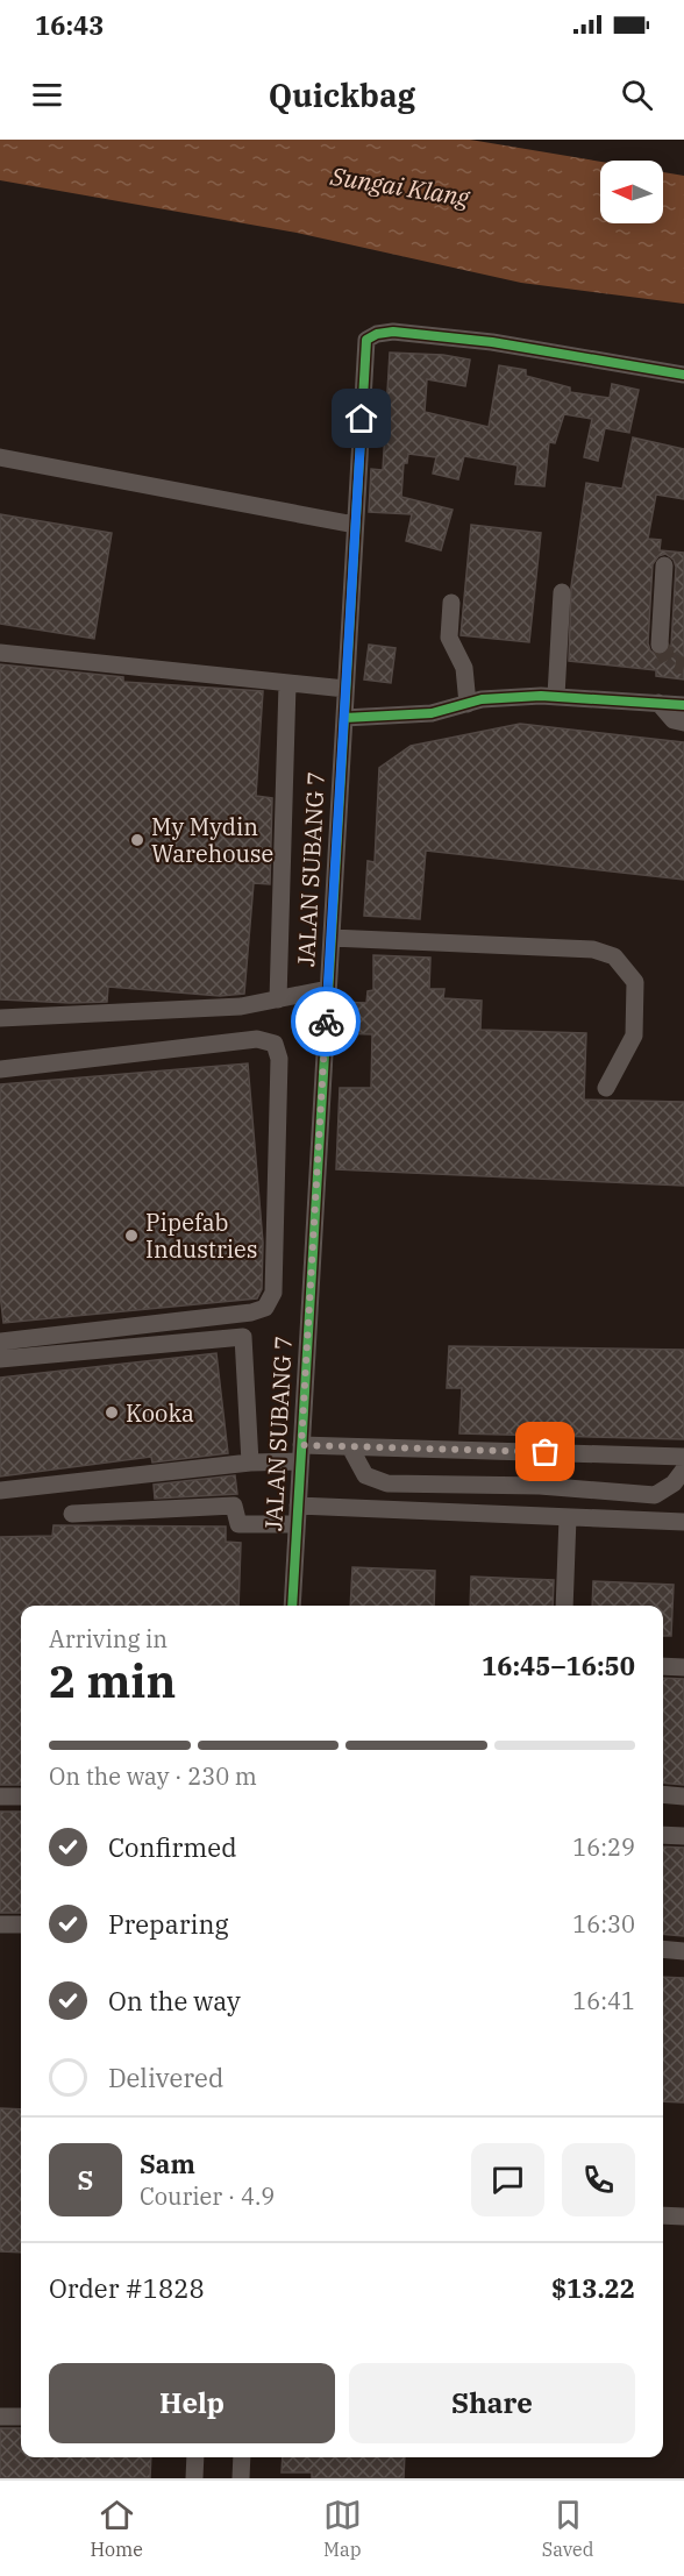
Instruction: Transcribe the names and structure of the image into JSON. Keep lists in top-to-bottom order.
{
  "streets": {
    "street": ["JALAN SUBANG 7"]
  },
  "water": ["Sungai Klang"],
  "places": ["My Mydin Warehouse", "Pipefab Industries", "Kooka"],
  "north": "left",
  "page": {
    "status": "16:43",
    "header": "Quickbag",
    "heading": ["2 min", "Arriving in", "16:45–16:50"],
    "panel": [
      "Sam",
      "Courier · 4.9",
      "Order #1828",
      "$13.22"
    ],
    "bar": "On the way · 230 m",
    "list": [
      ["Confirmed", "16:29"],
      ["Preparing", "16:30"],
      ["On the way", "16:41"],
      "Delivered"
    ],
    "round": "S",
    "buttons": ["Help", "Share"],
    "tabs": ["Home", "Map", "Saved"]
  }
}
